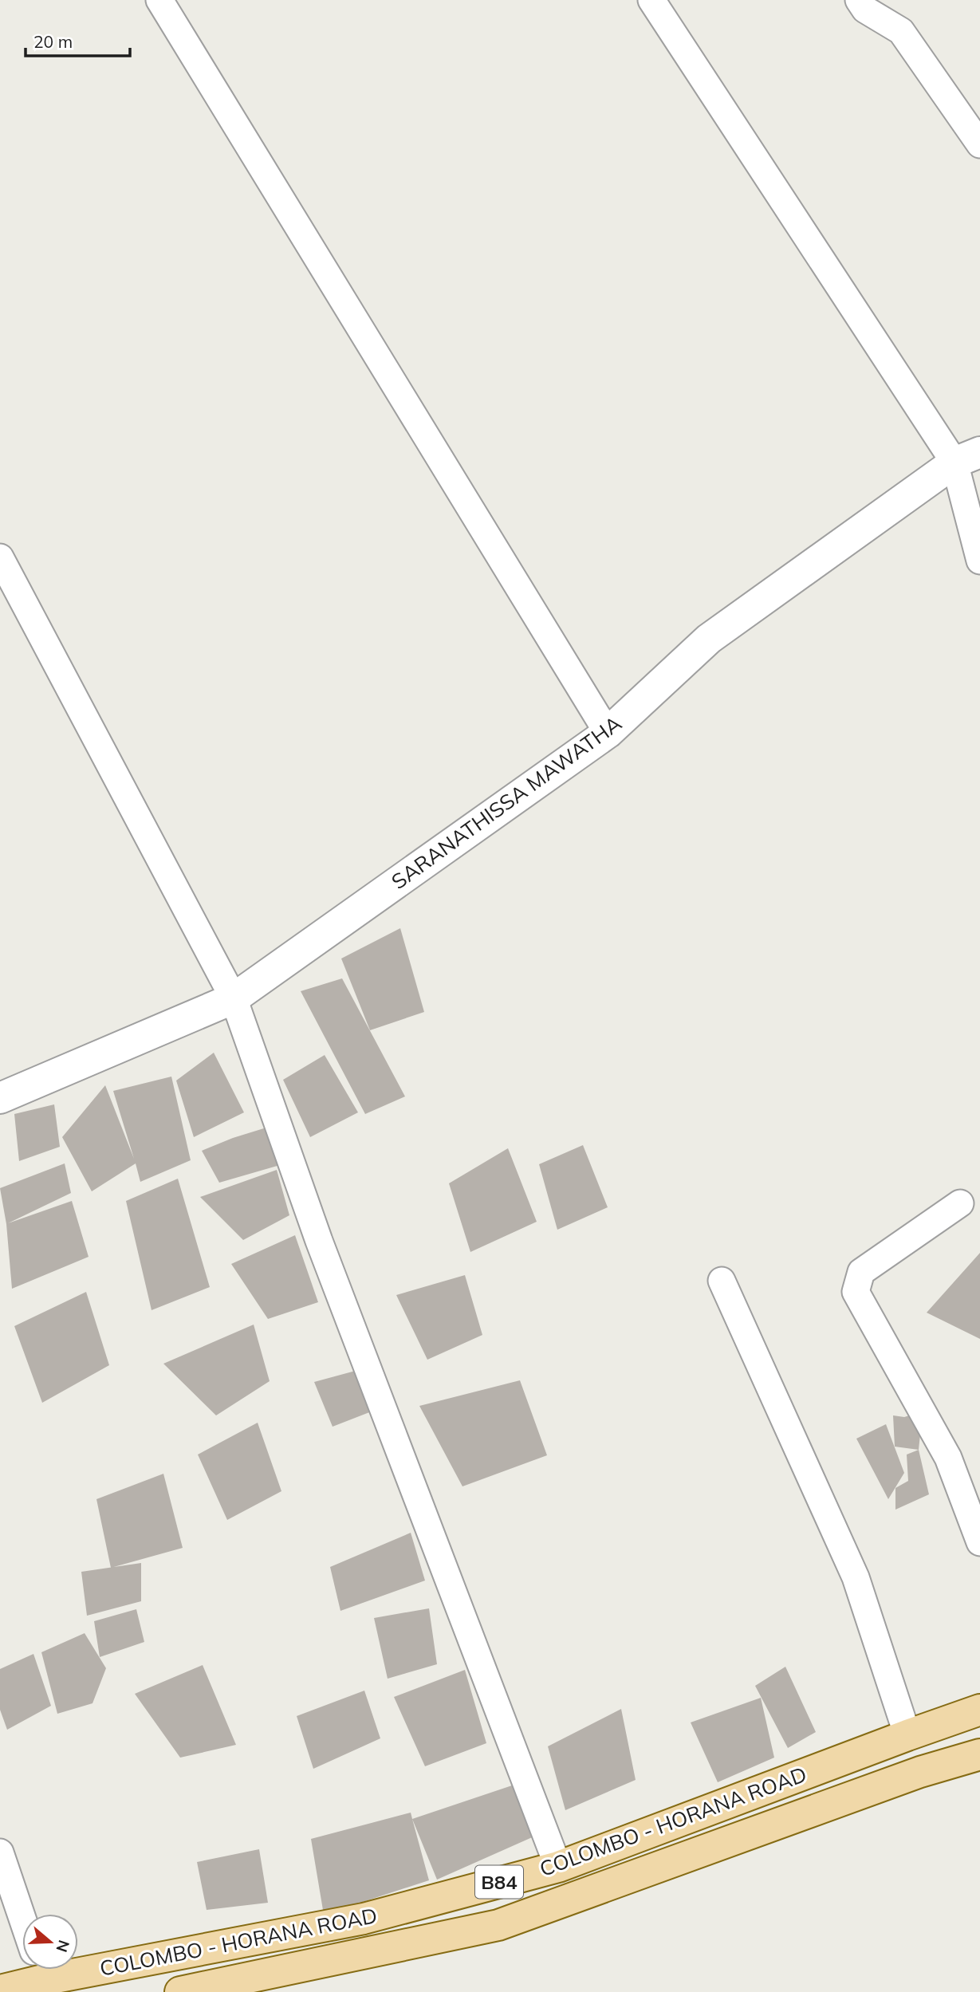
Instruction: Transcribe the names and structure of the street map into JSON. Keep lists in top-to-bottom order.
{
  "streets": {
    "main road": ["COLOMBO - HORANA ROAD", "B84"],
    "street": ["SARANATHISSA MAWATHA"]
  },
  "scale_bar": "20 m",
  "north": "right"
}
